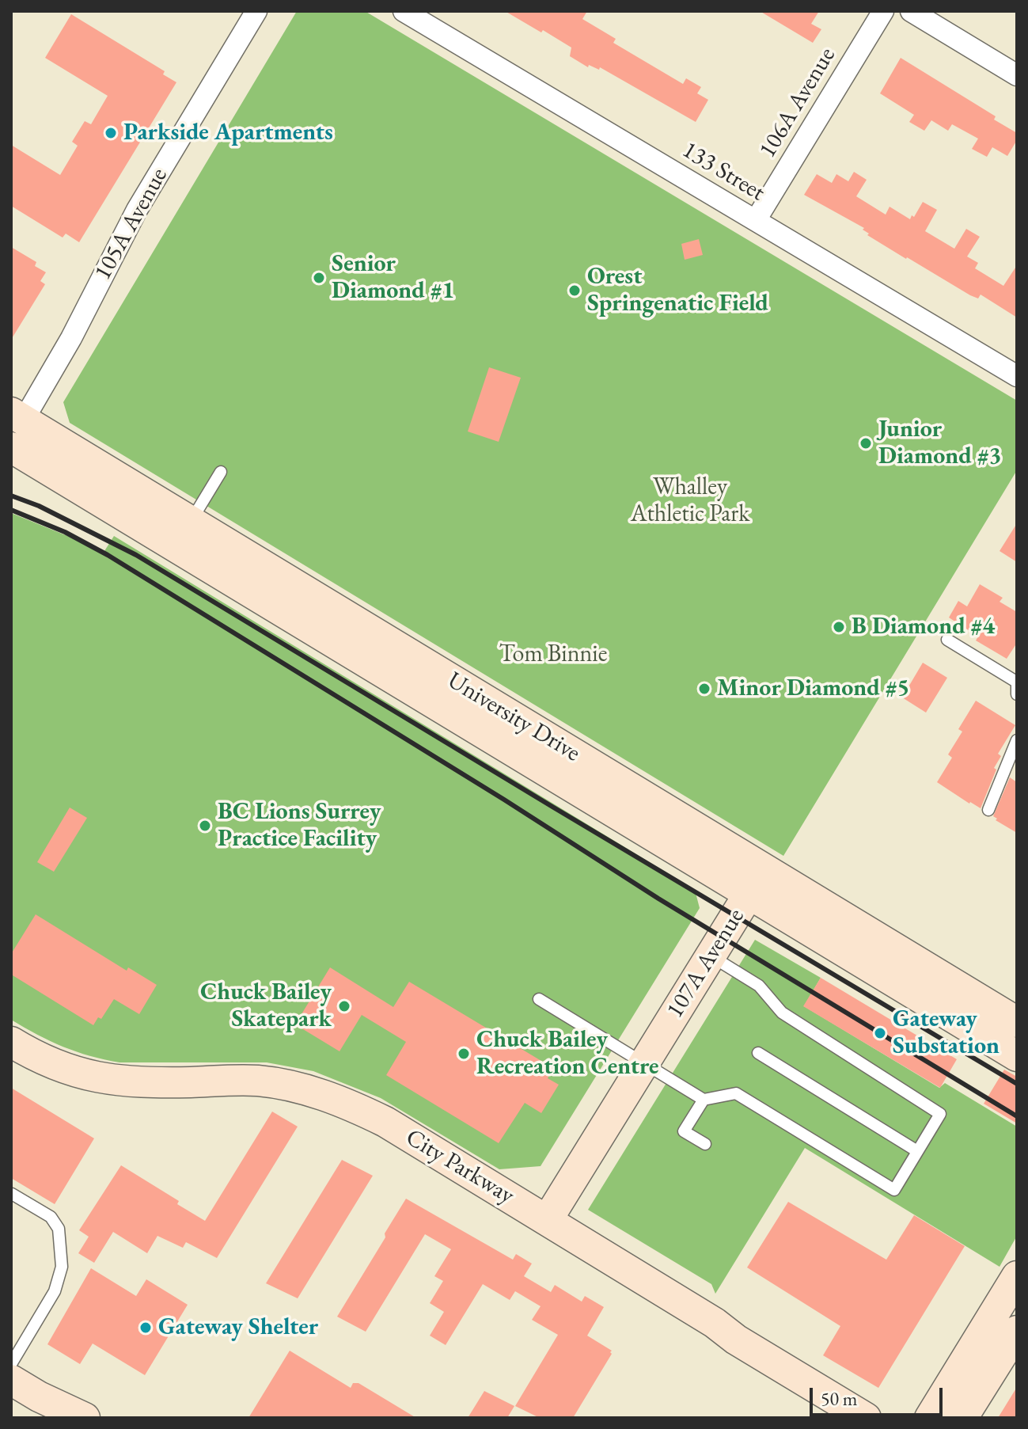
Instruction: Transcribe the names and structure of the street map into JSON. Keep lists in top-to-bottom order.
{
  "streets": {
    "main road": ["University Drive", "107A Avenue", "City Parkway"],
    "street": ["106A Avenue", "133 Street", "105A Avenue"]
  },
  "crossings": [
    ["106A Avenue", "133 Street"],
    ["105A Avenue", "University Drive"],
    ["University Drive", "107A Avenue"],
    ["107A Avenue", "City Parkway"]
  ],
  "parks": ["Whalley Athletic Park", "Tom Binnie"],
  "places": [
    "Parkside Apartments",
    "Senior Diamond #1",
    "Orest Springenatic Field",
    "Junior Diamond #3",
    "B Diamond #4",
    "Minor Diamond #5",
    "BC Lions Surrey Practice Facility",
    "Chuck Bailey Skatepark",
    "Gateway Substation",
    "Chuck Bailey Recreation Centre",
    "Gateway Shelter"
  ],
  "scale_bar": "50 m"
}
